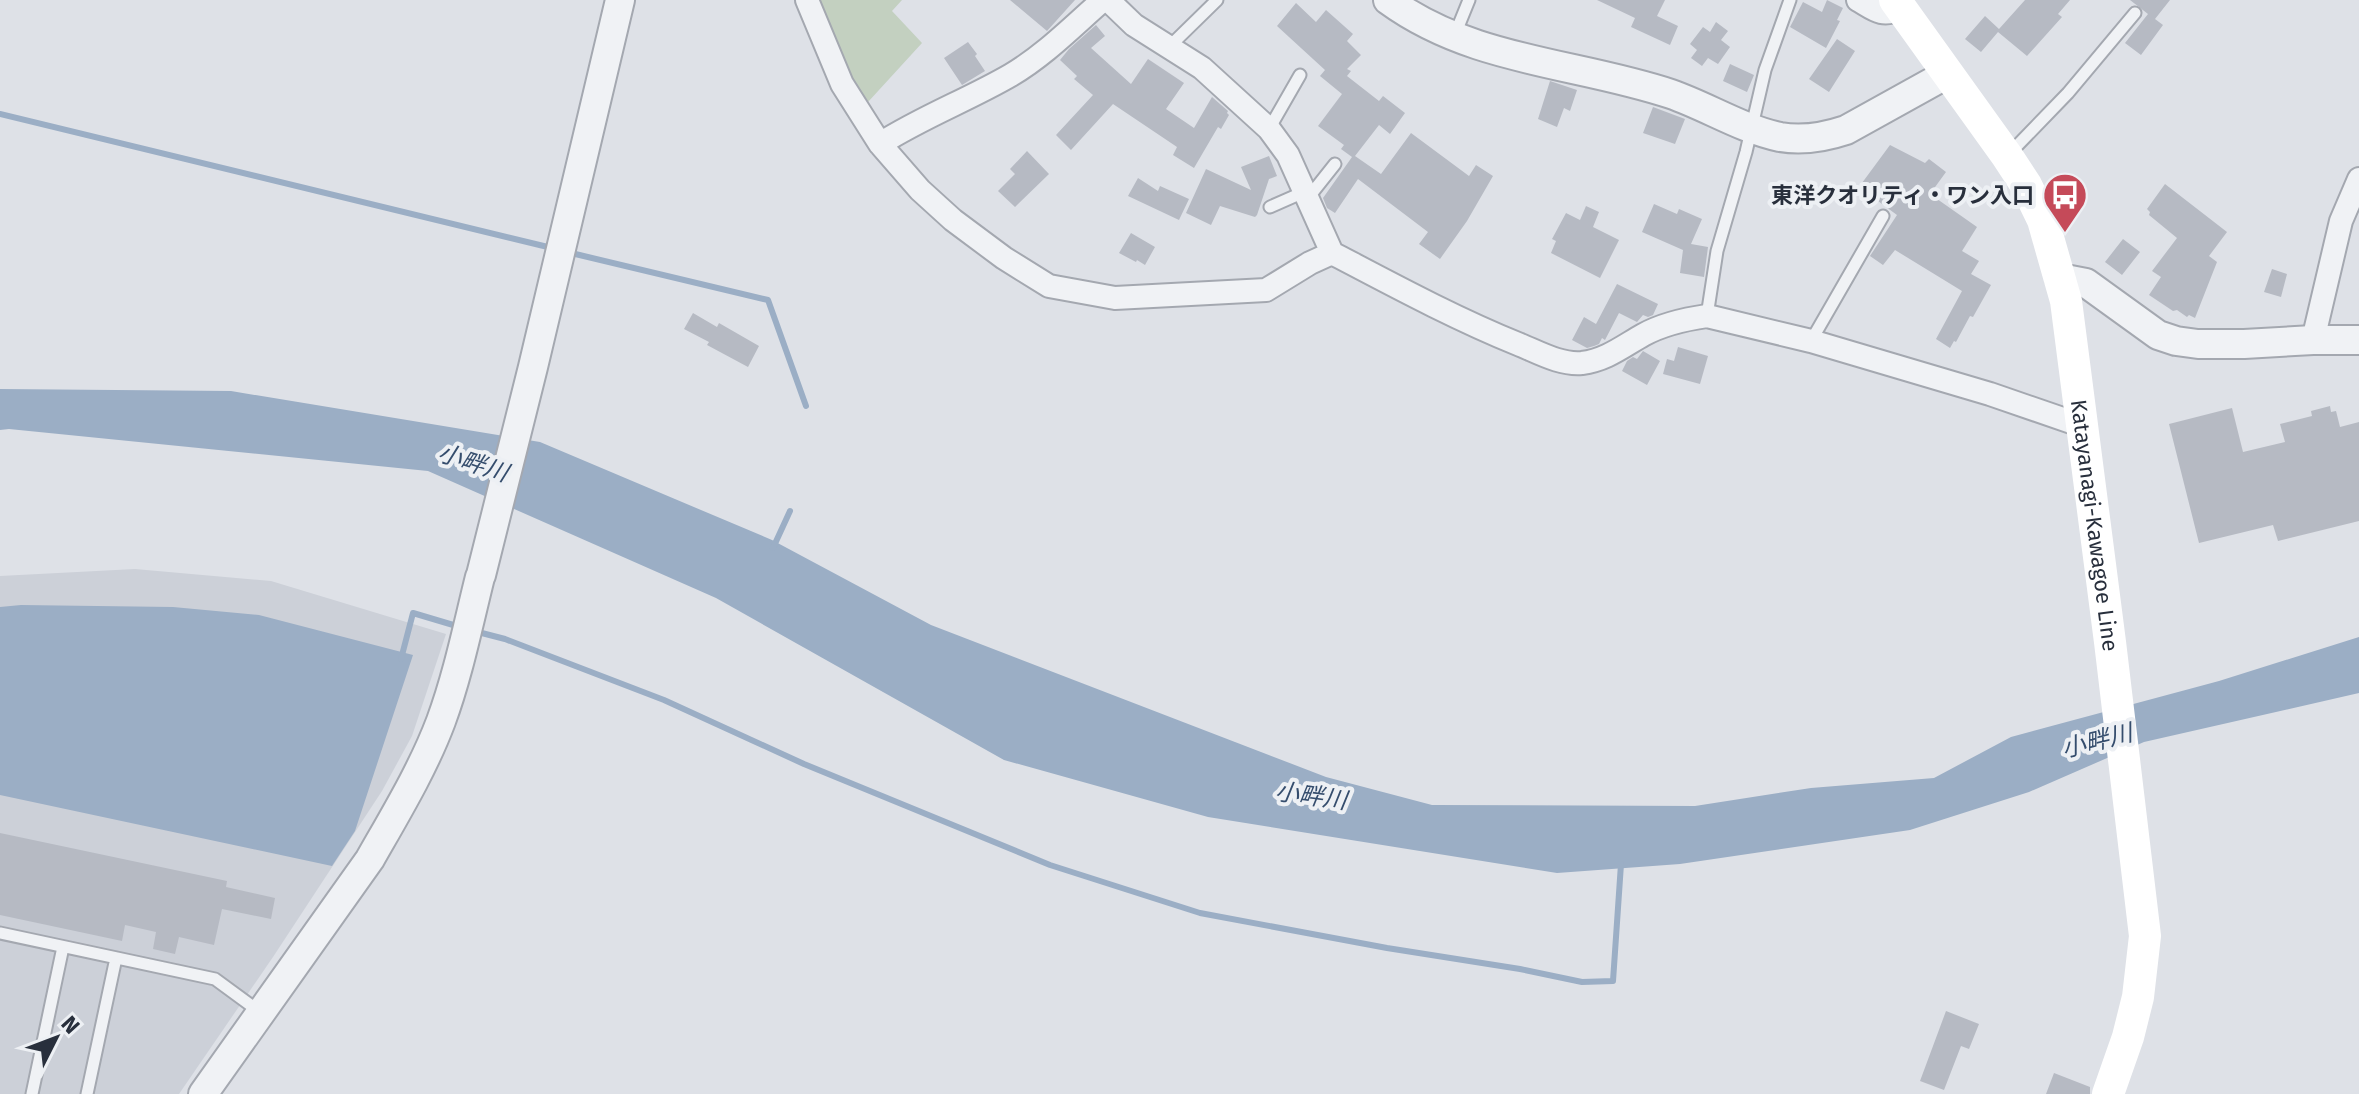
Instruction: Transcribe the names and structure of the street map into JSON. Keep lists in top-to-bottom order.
{
  "streets": {
    "main road": ["Katayanagi-Kawagoe Line"]
  },
  "water": ["小畔川"],
  "places": {
    "bus stop": ["東洋クオリティ・ワン入口"]
  },
  "north": "top right"
}
